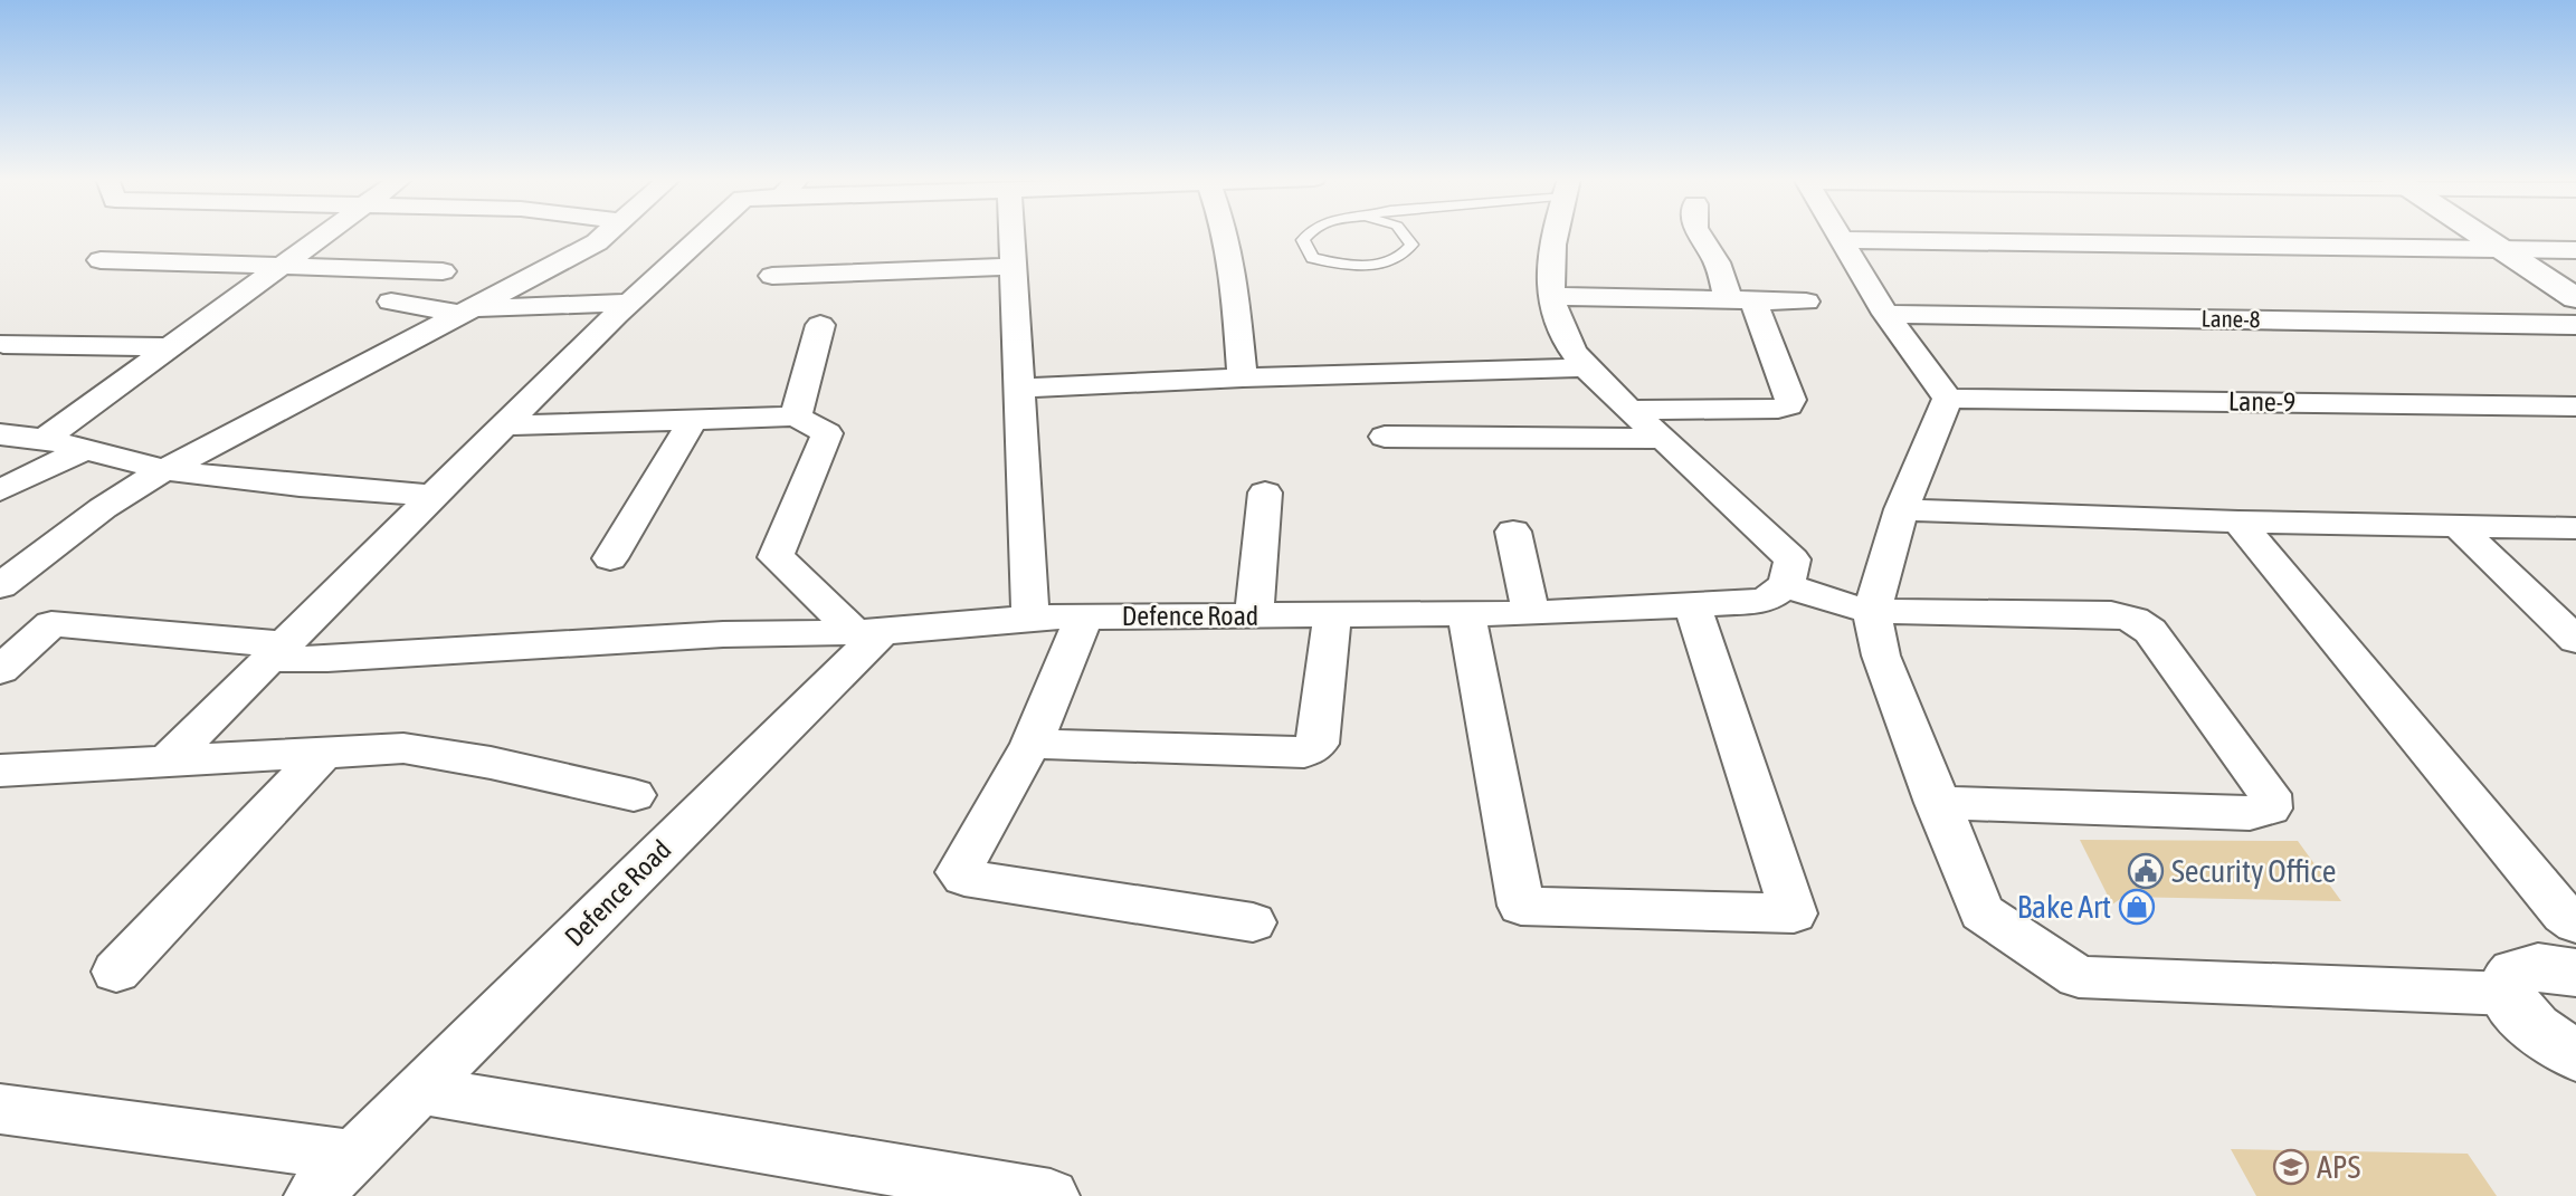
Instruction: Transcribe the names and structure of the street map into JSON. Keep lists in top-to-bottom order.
{
  "streets": {
    "street": ["Lane-8", "Lane-9", "Defence Road"]
  },
  "places": {
    "public building": ["Security Office"],
    "shop": ["Bake Art"],
    "school or university": ["APS"]
  }
}
